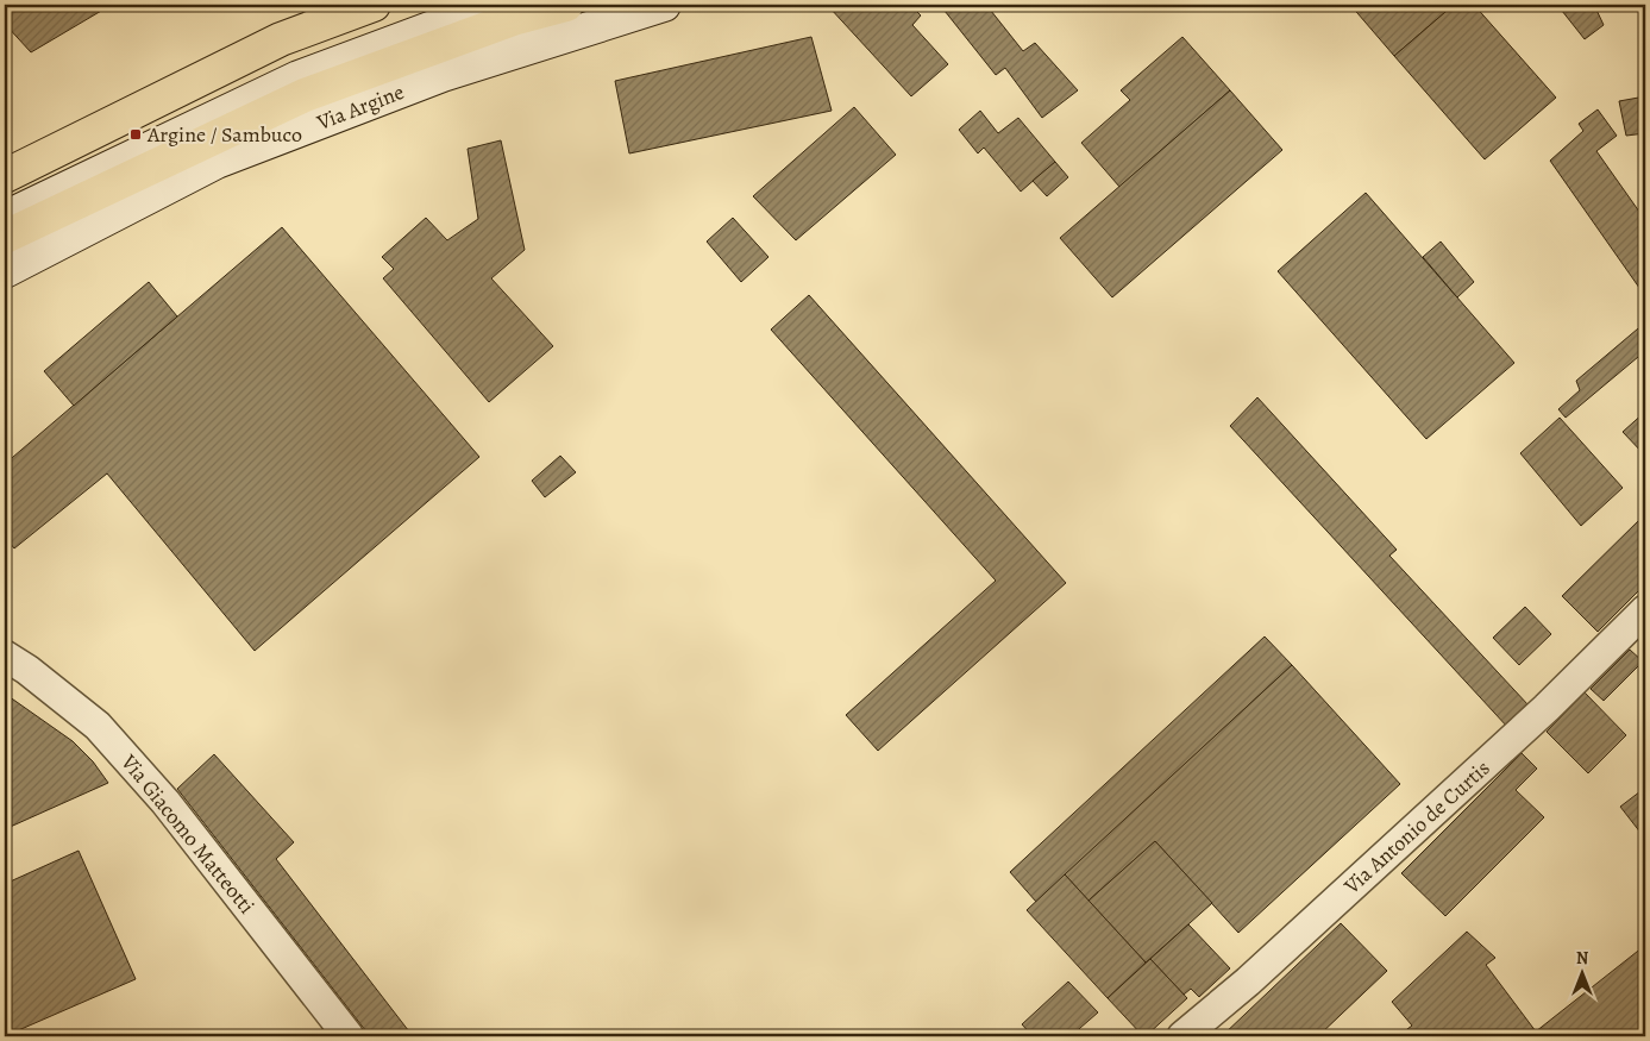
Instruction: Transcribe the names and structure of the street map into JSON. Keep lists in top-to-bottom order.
{
  "streets": {
    "street": ["Via Argine", "Via Antonio de Curtis", "Via Giacomo Matteotti"]
  },
  "places": {
    "transit": ["Argine / Sambuco"]
  },
  "north": "top"
}
